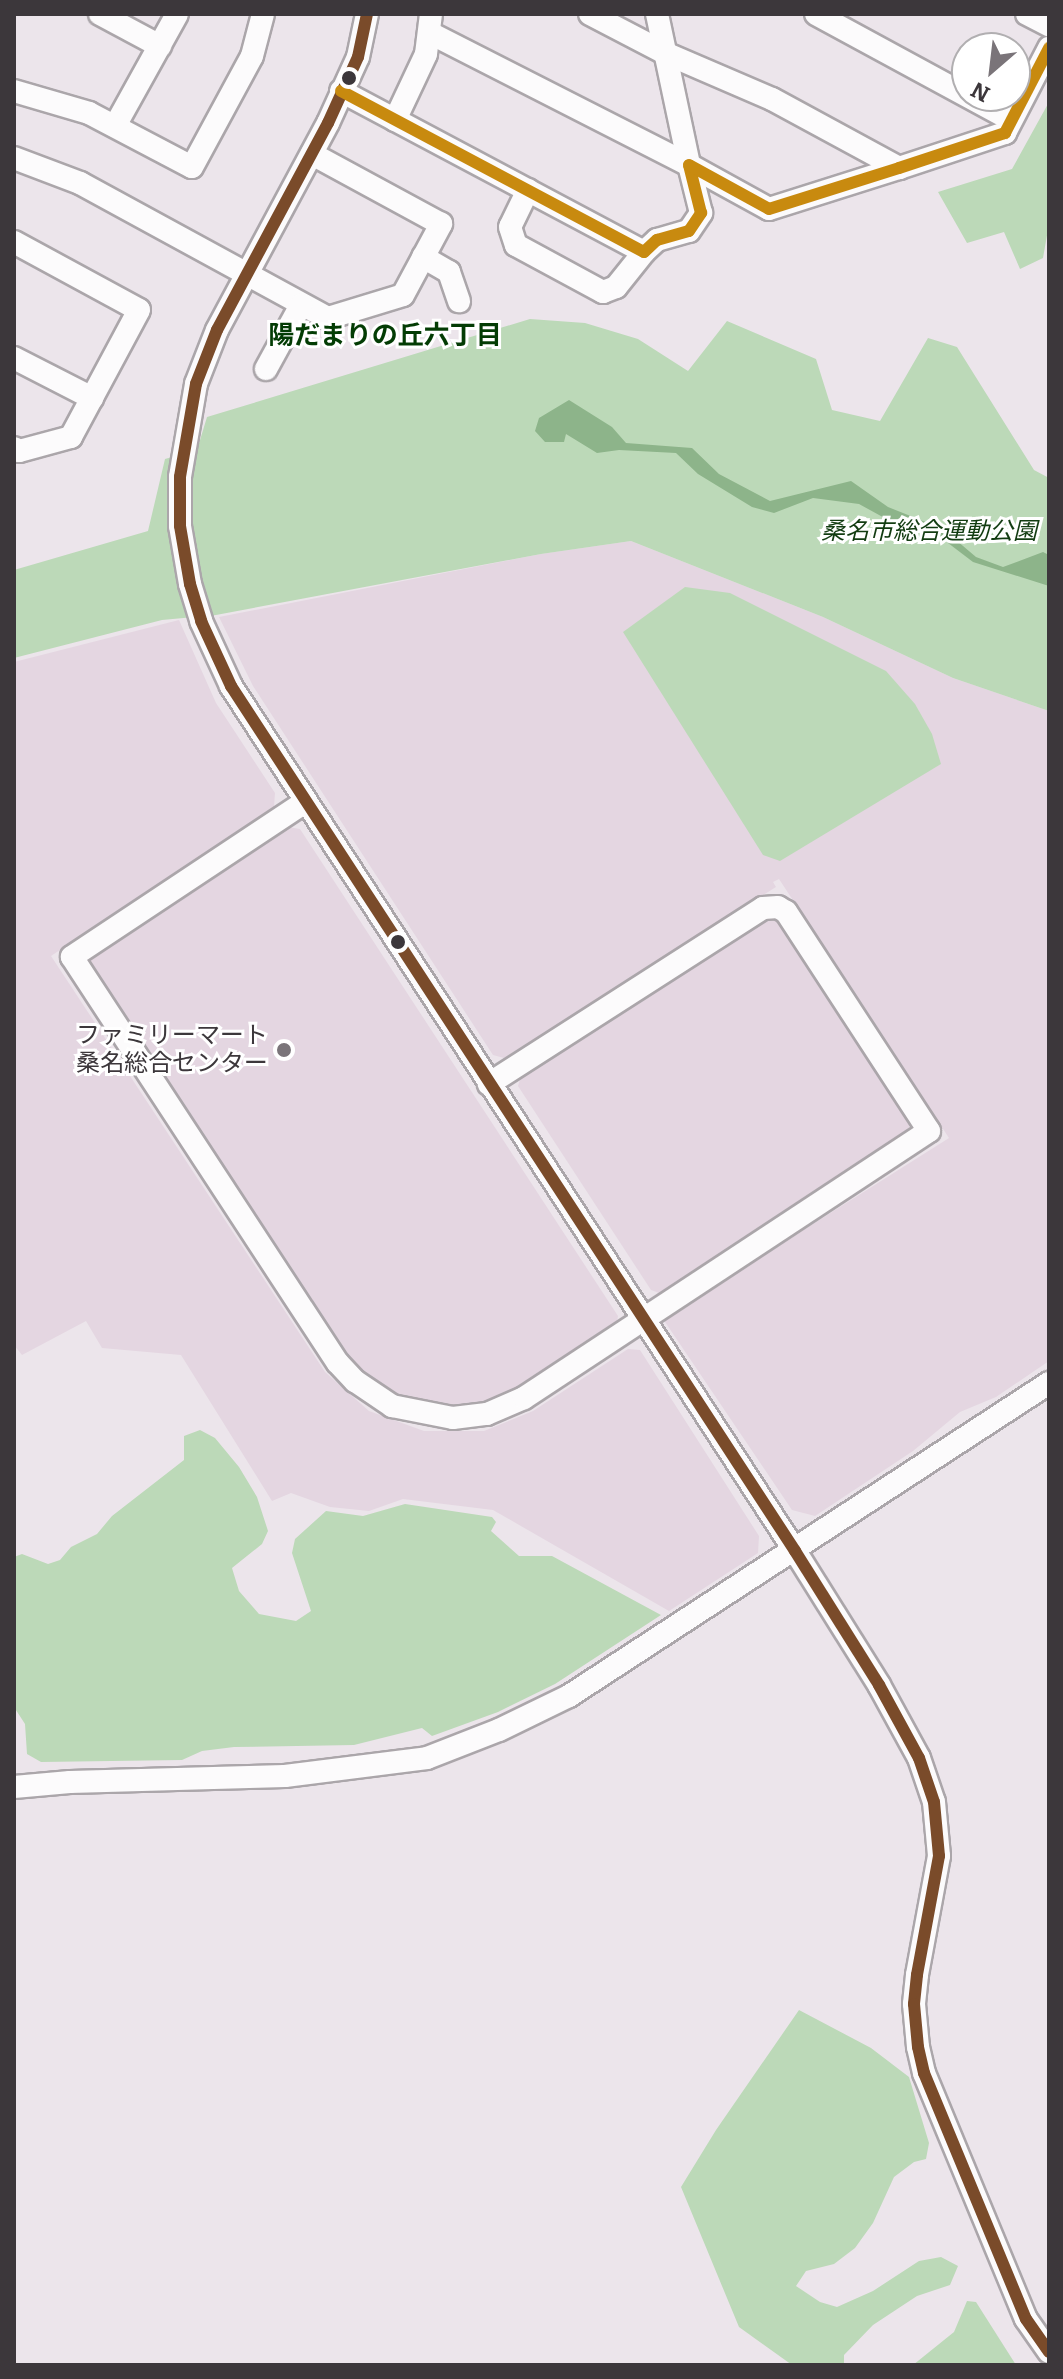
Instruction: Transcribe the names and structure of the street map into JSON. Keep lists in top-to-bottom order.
{
  "districts": ["陽だまりの丘六丁目"],
  "parks": ["桑名市総合運動公園"],
  "places": ["ファミリーマート 桑名総合センター"],
  "north": "bottom left"
}
